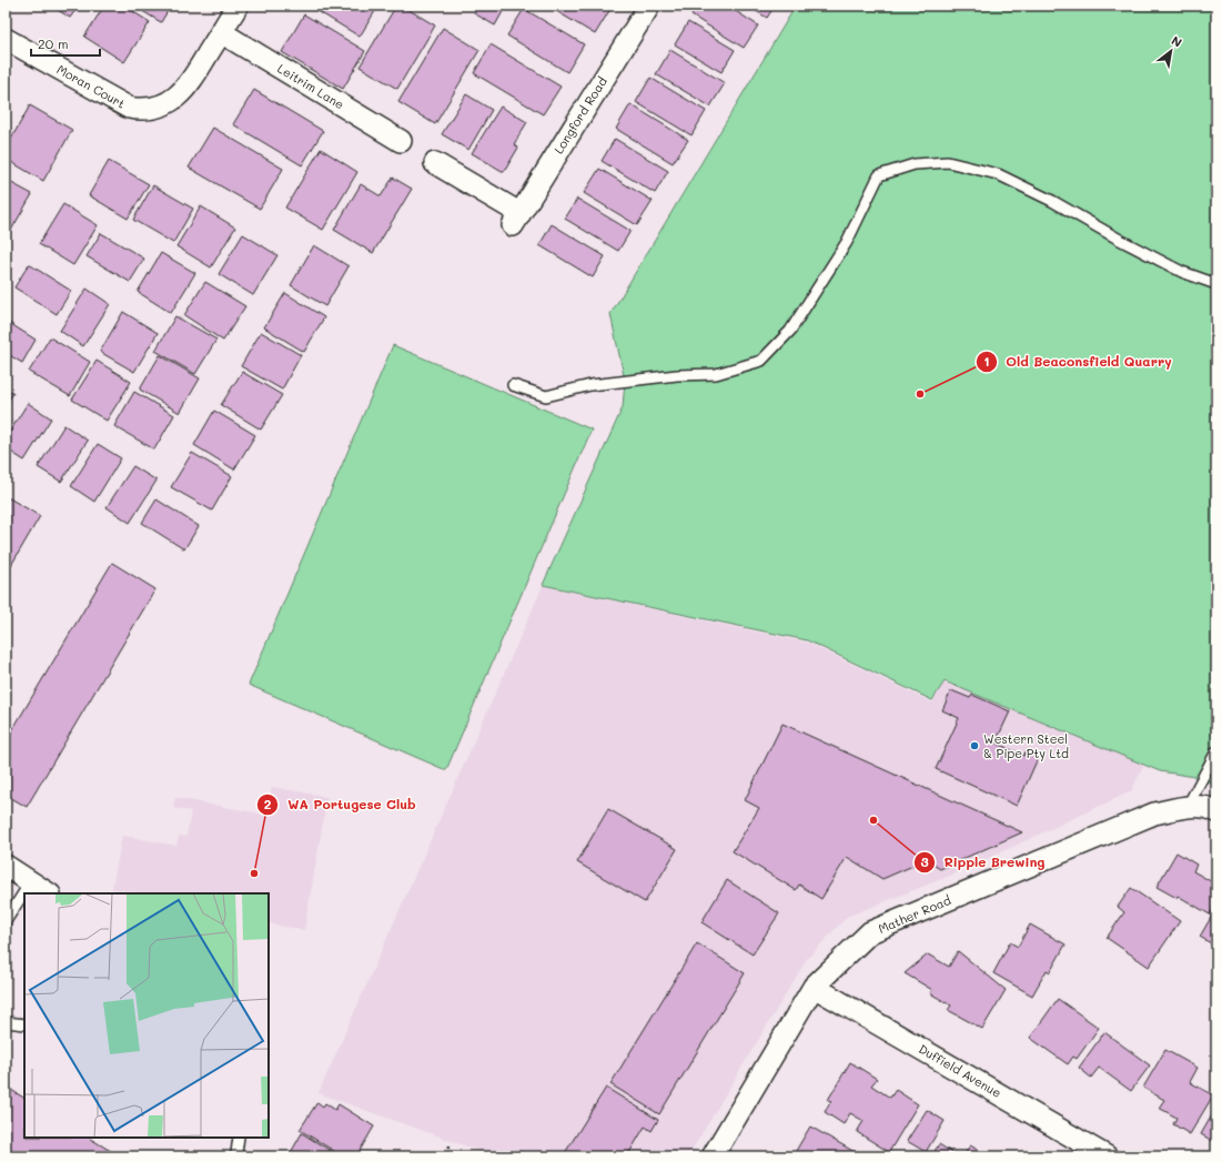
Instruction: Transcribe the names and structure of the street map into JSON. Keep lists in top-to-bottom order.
{
  "streets": {
    "street": [
      "Moran Court",
      "Leitrim Lane",
      "Longford Road",
      "Mather Road",
      "Duffield Avenue"
    ]
  },
  "crossings": [
    ["Moran Court", "Leitrim Lane"],
    ["Mather Road", "Duffield Avenue"]
  ],
  "places": [
    "Old Beaconsfield Quarry",
    "Western Steel & Pipe Pty Ltd",
    "Ripple Brewing",
    "WA Portugese Club"
  ],
  "scale_bar": "20 m",
  "north": "top right"
}
